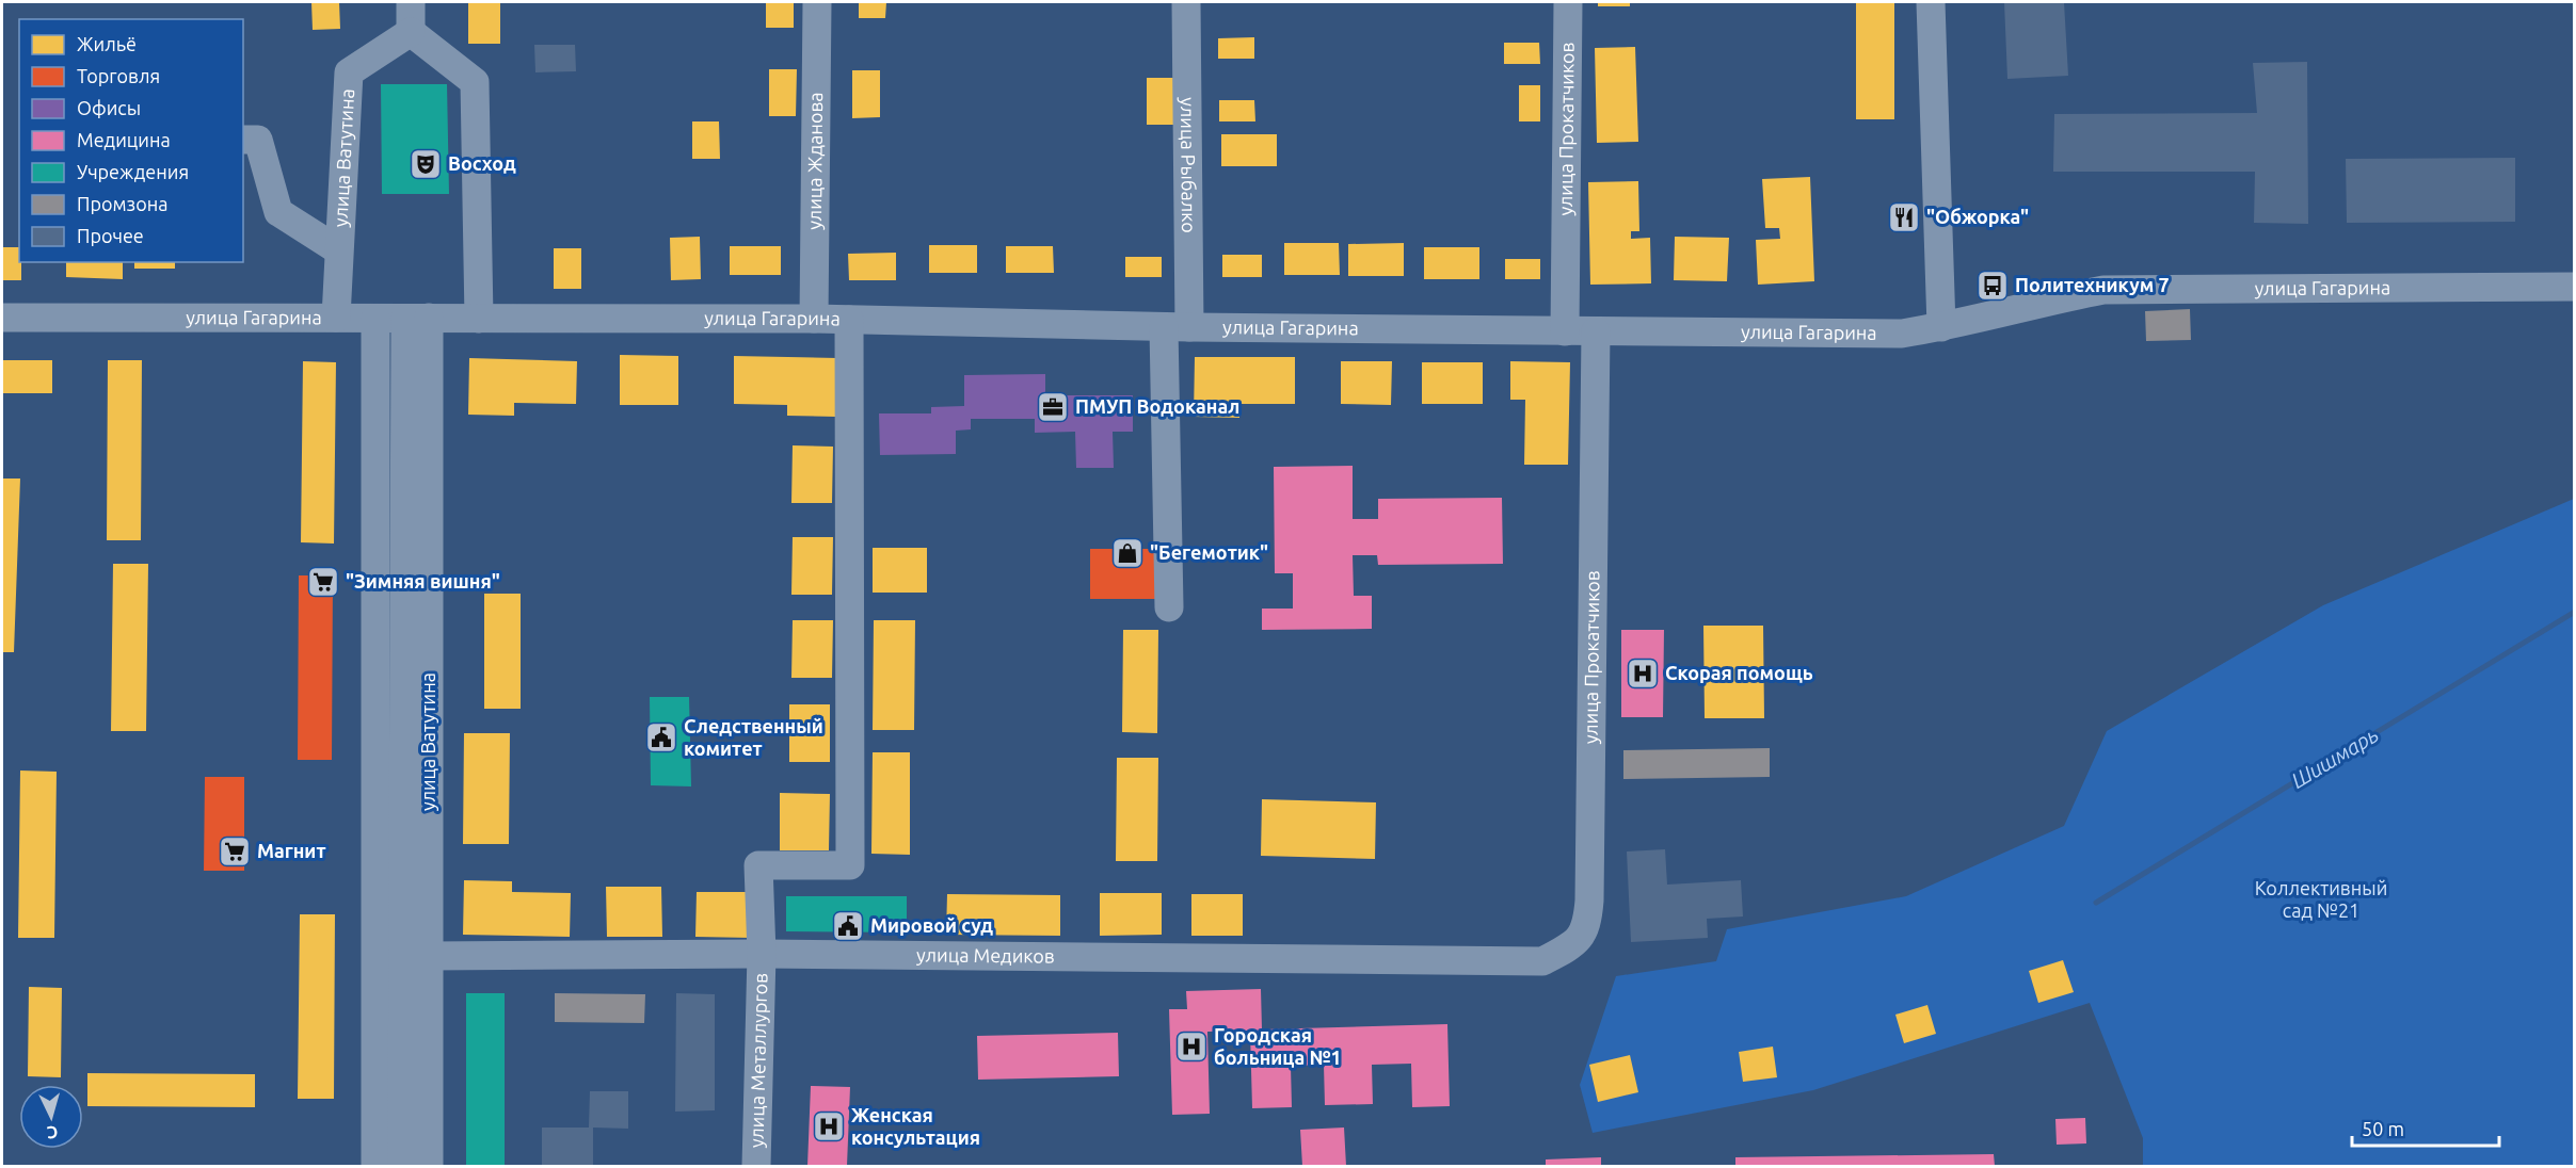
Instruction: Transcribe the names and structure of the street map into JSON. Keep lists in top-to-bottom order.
{
  "streets": {
    "street": [
      "улица Прокатчиков",
      "улица Ватутина",
      "улица Жданова",
      "улица Рыбалко",
      "улица Гагарина",
      "улица Медиков",
      "улица Металлургов"
    ]
  },
  "crossings": [
    ["улица Прокатчиков", "улица Гагарина"],
    ["улица Прокатчиков", "улица Медиков"],
    ["улица Ватутина", "улица Гагарина"],
    ["улица Ватутина", "улица Медиков"],
    ["улица Жданова", "улица Гагарина"],
    ["улица Рыбалко", "улица Гагарина"],
    ["улица Гагарина", "улица Металлургов"],
    ["улица Медиков", "улица Металлургов"]
  ],
  "water": ["Шишмарь"],
  "parks": ["Коллективный сад №21"],
  "places": {
    "theatre": ["Восход"],
    "restaurant": ["\"Обжорка\""],
    "bus stop": ["Политехникум 7"],
    "office": ["ПМУП Водоканал"],
    "shop": ["\"Бегемотик\""],
    "supermarket": ["\"Зимняя вишня\"", "Магнит"],
    "hospital": ["Скорая помощь", "Городская больница №1", "Женская консультация"],
    "public building": ["Следственный комитет", "Мировой суд"]
  },
  "legend": [
    "Жильё",
    "Торговля",
    "Офисы",
    "Медицина",
    "Учреждения",
    "Промзона",
    "Прочее"
  ],
  "scale_bar": "50 m",
  "north": "bottom"
}
